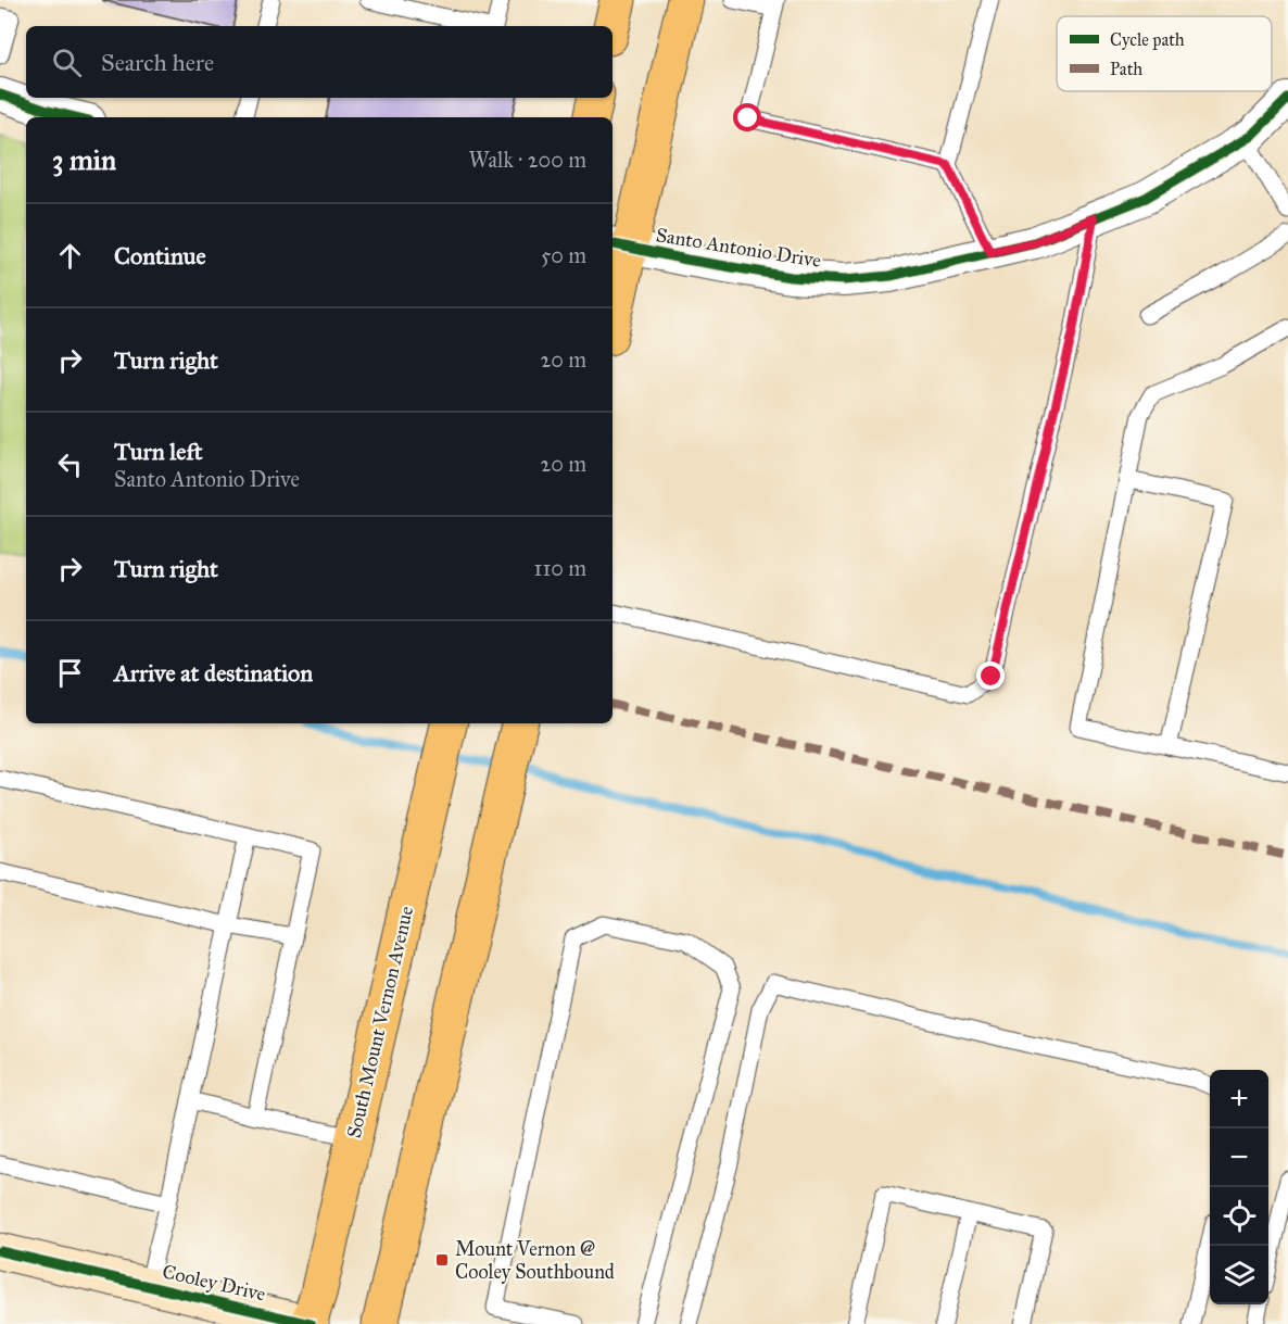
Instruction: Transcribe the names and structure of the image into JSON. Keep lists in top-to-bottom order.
{
  "streets": {
    "main road": ["South Mount Vernon Avenue"],
    "street": ["Santo Antonio Drive", "Cooley Drive"]
  },
  "crossings": [
    ["South Mount Vernon Avenue", "Cooley Drive"]
  ],
  "places": {
    "transit": ["Mount Vernon @ Cooley Southbound"]
  },
  "legend": ["Cycle path", "Path"],
  "page": {
    "search": "Search here",
    "heading": ["3 min", "Walk · 200 m"],
    "list": [
      ["Continue", "50 m"],
      ["Turn right", "20 m"],
      ["Turn left", "Santo Antonio Drive", "20 m"],
      ["Turn right", "110 m"],
      "Arrive at destination"
    ],
    "map_buttons": ["+", "−"]
  }
}
